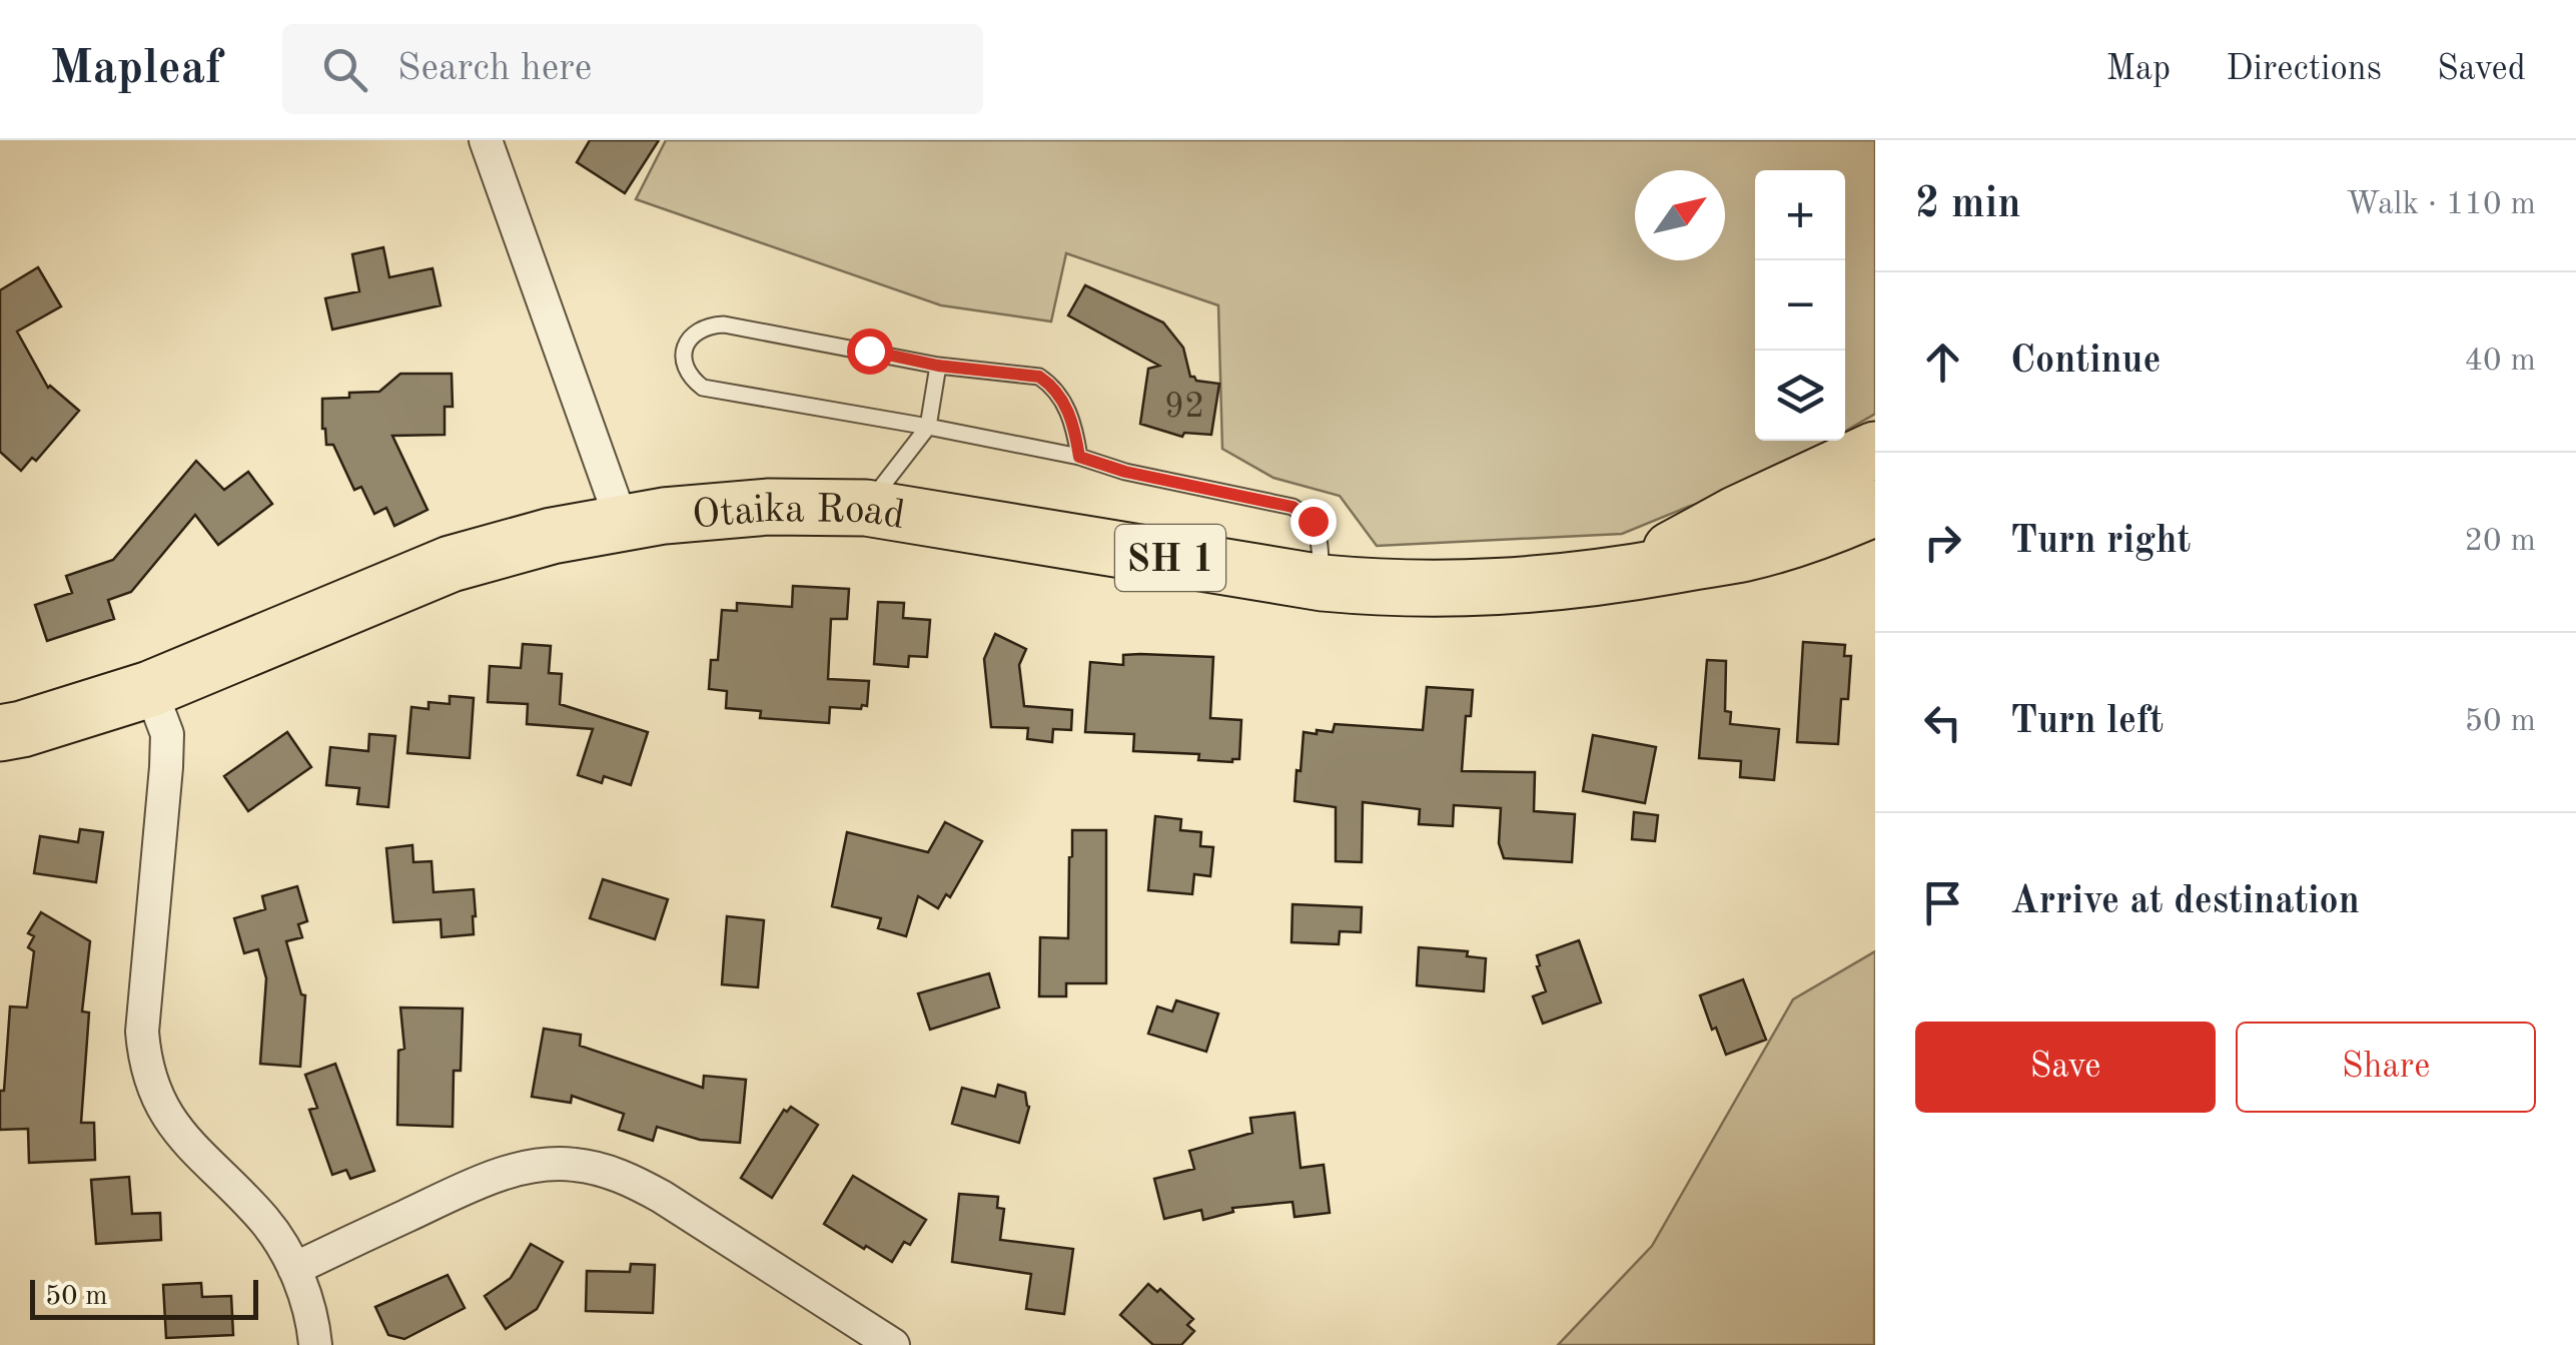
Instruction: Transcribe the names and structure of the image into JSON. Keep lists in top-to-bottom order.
{
  "streets": {
    "highway": ["Otaika Road", "SH 1"]
  },
  "house_numbers": ["92"],
  "scale_bar": "50 m",
  "north": "top right",
  "page": {
    "header": "Mapleaf",
    "search": "Search here",
    "nav": ["Map", "Directions", "Saved"],
    "heading": ["2 min", "Walk · 110 m"],
    "map_buttons": ["+", "−"],
    "list": [
      ["Continue", "40 m"],
      ["Turn right", "20 m"],
      ["Turn left", "50 m"],
      "Arrive at destination"
    ],
    "buttons": ["Save", "Share"],
    "scale": "50 m"
  }
}
